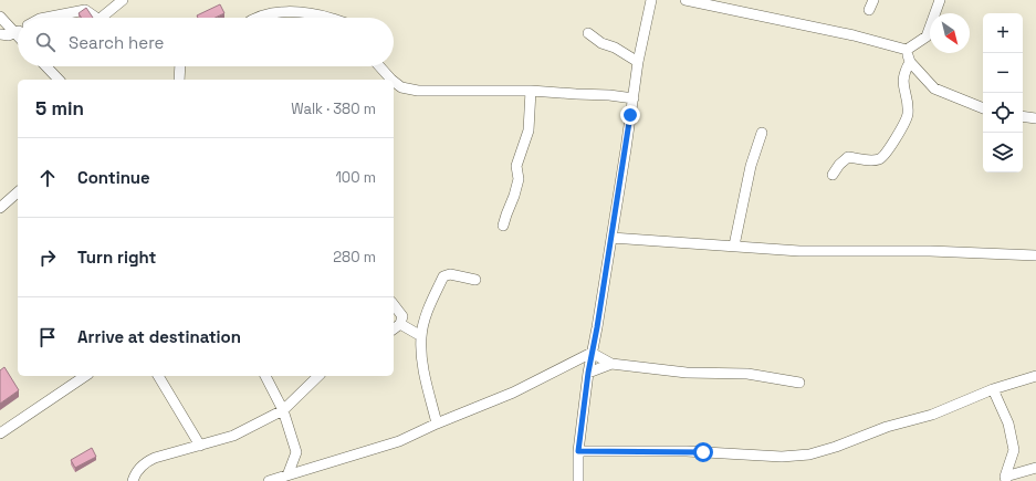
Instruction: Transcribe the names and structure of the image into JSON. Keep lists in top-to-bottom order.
{
  "north": "bottom right",
  "page": {
    "map_buttons": ["+", "−"],
    "search": "Search here",
    "heading": ["5 min", "Walk · 380 m"],
    "list": [
      ["Continue", "100 m"],
      ["Turn right", "280 m"],
      "Arrive at destination"
    ]
  }
}
